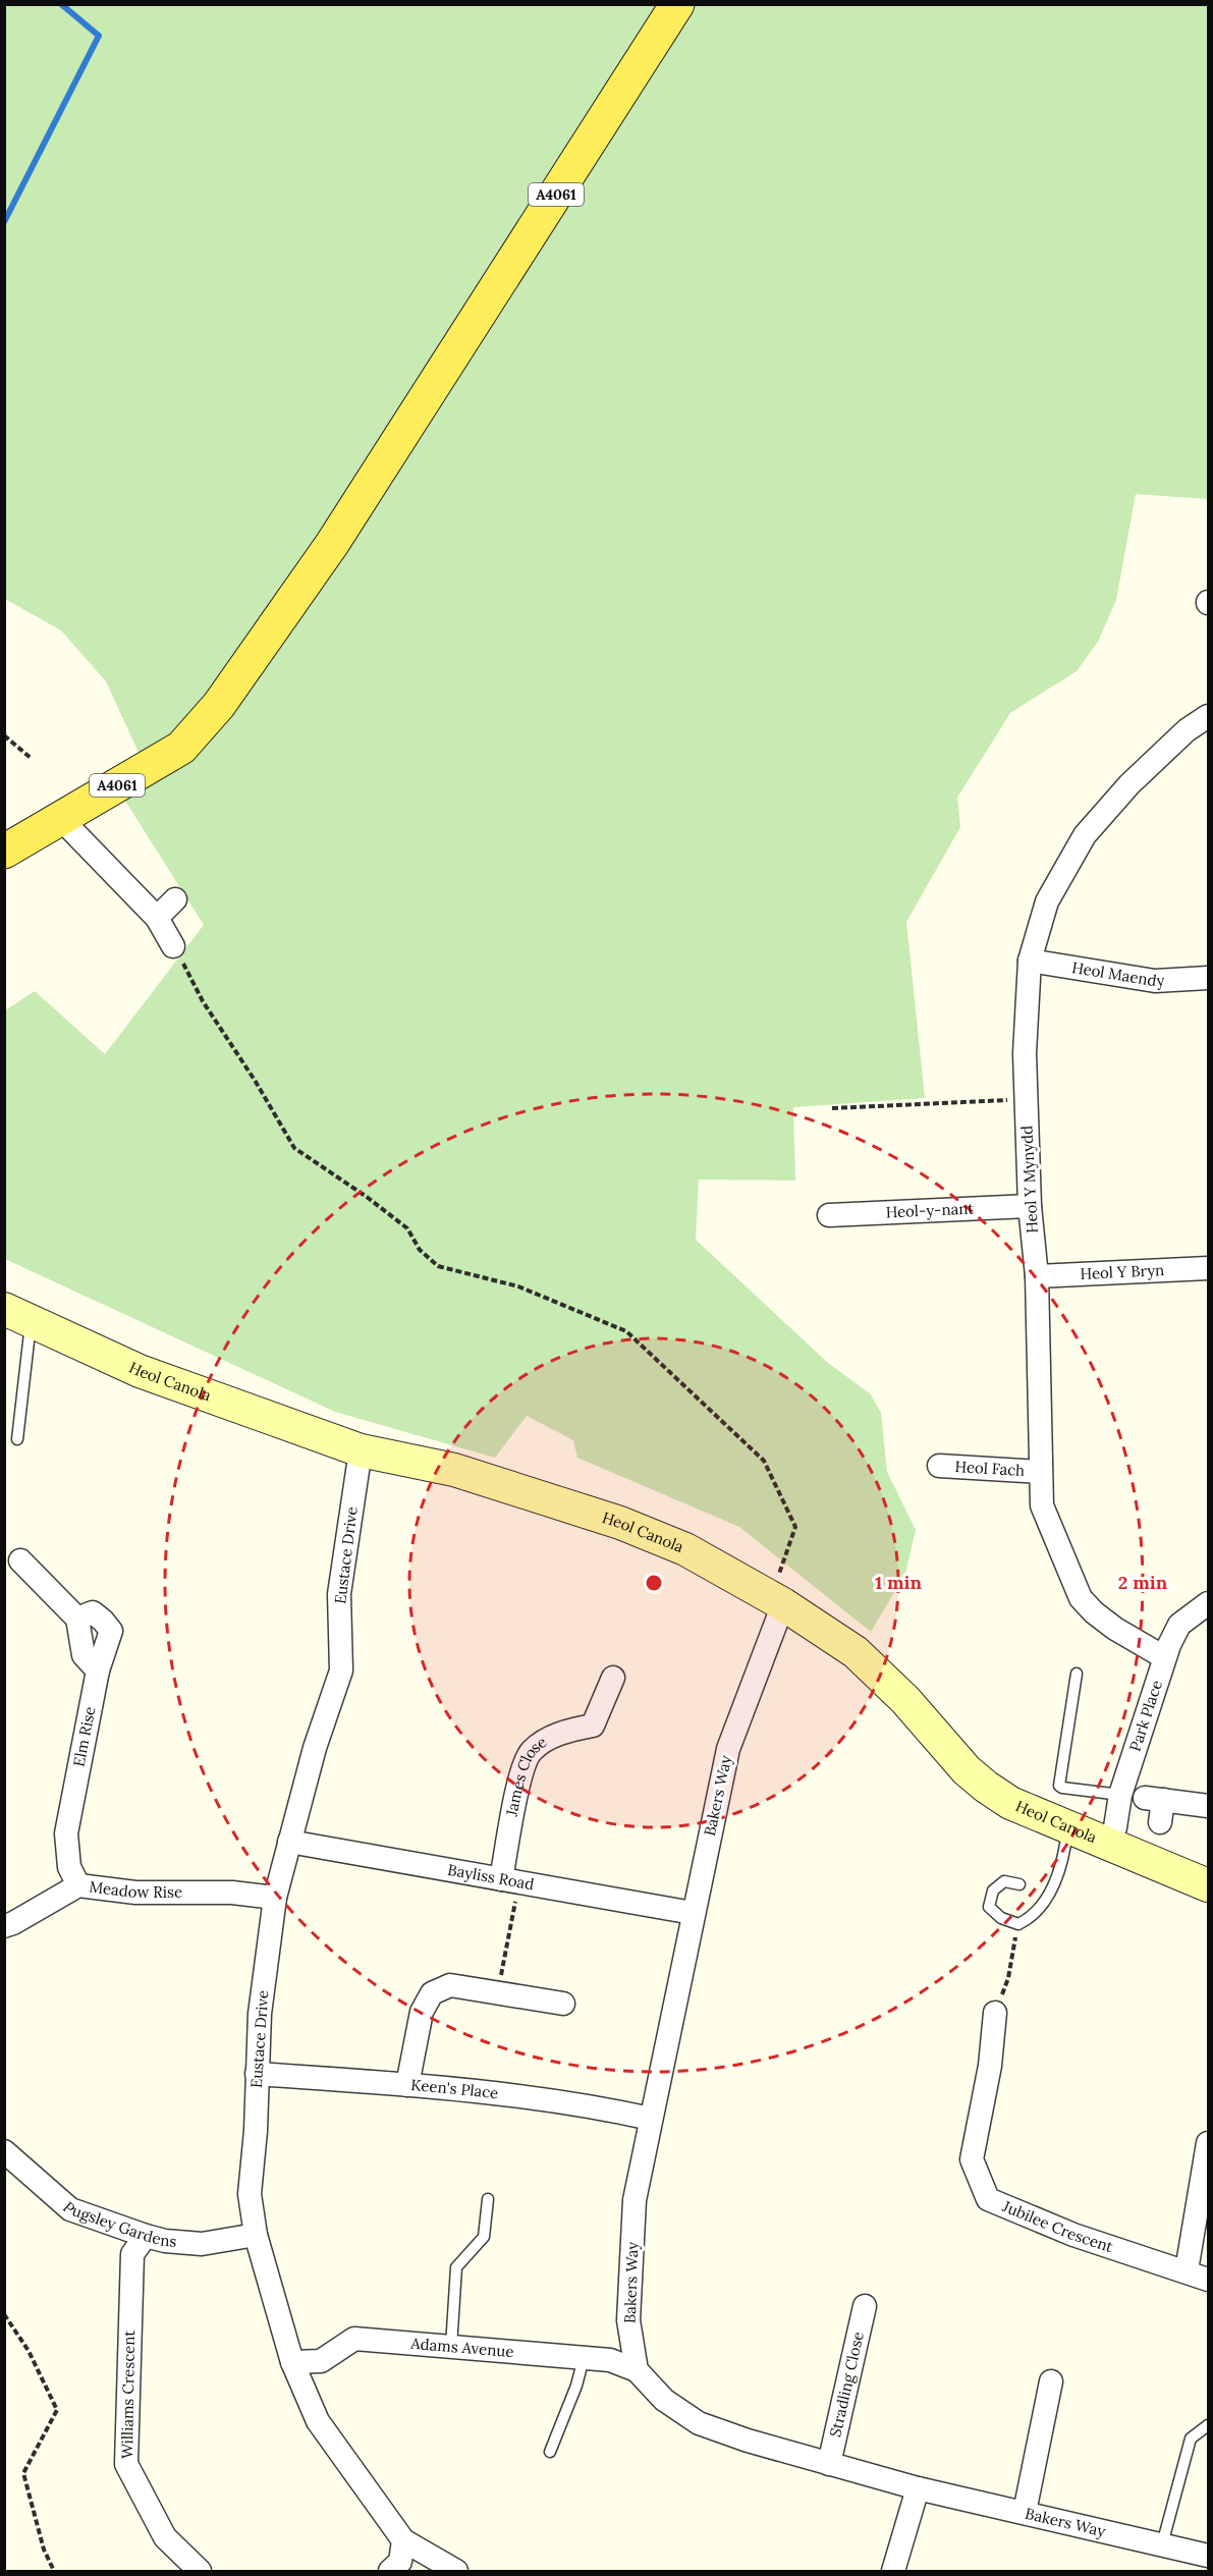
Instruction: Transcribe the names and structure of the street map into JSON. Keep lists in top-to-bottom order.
{
  "streets": {
    "main road": ["A4061"],
    "street": [
      "Heol Maendy",
      "Heol Y Mynydd",
      "Heol-y-nant",
      "Heol Y Bryn",
      "Heol Canola",
      "Heol Fach",
      "Eustace Drive",
      "Park Place",
      "Elm Rise",
      "James Close",
      "Bakers Way",
      "Bayliss Road",
      "Meadow Rise",
      "Keen's Place",
      "Pugsley Gardens",
      "Jubilee Crescent",
      "Adams Avenue",
      "Stradling Close",
      "Williams Crescent"
    ]
  },
  "crossings": [
    ["Heol Maendy", "Heol Y Mynydd"],
    ["Heol Y Mynydd", "Heol-y-nant"],
    ["Heol Y Mynydd", "Heol Y Bryn"],
    ["Heol Y Mynydd", "Heol Fach"],
    ["Heol Y Mynydd", "Park Place"],
    ["Heol Canola", "Eustace Drive"],
    ["Heol Canola", "Park Place"],
    ["Heol Canola", "Bakers Way"],
    ["Eustace Drive", "Bayliss Road"],
    ["Eustace Drive", "Meadow Rise"],
    ["Eustace Drive", "Keen's Place"],
    ["Eustace Drive", "Pugsley Gardens"],
    ["Eustace Drive", "Adams Avenue"],
    ["Elm Rise", "Meadow Rise"],
    ["James Close", "Bayliss Road"],
    ["Bakers Way", "Bayliss Road"],
    ["Bakers Way", "Keen's Place"],
    ["Bakers Way", "Adams Avenue"],
    ["Bakers Way", "Stradling Close"],
    ["Pugsley Gardens", "Williams Crescent"]
  ],
  "rings": ["1 min", "2 min"]
}
